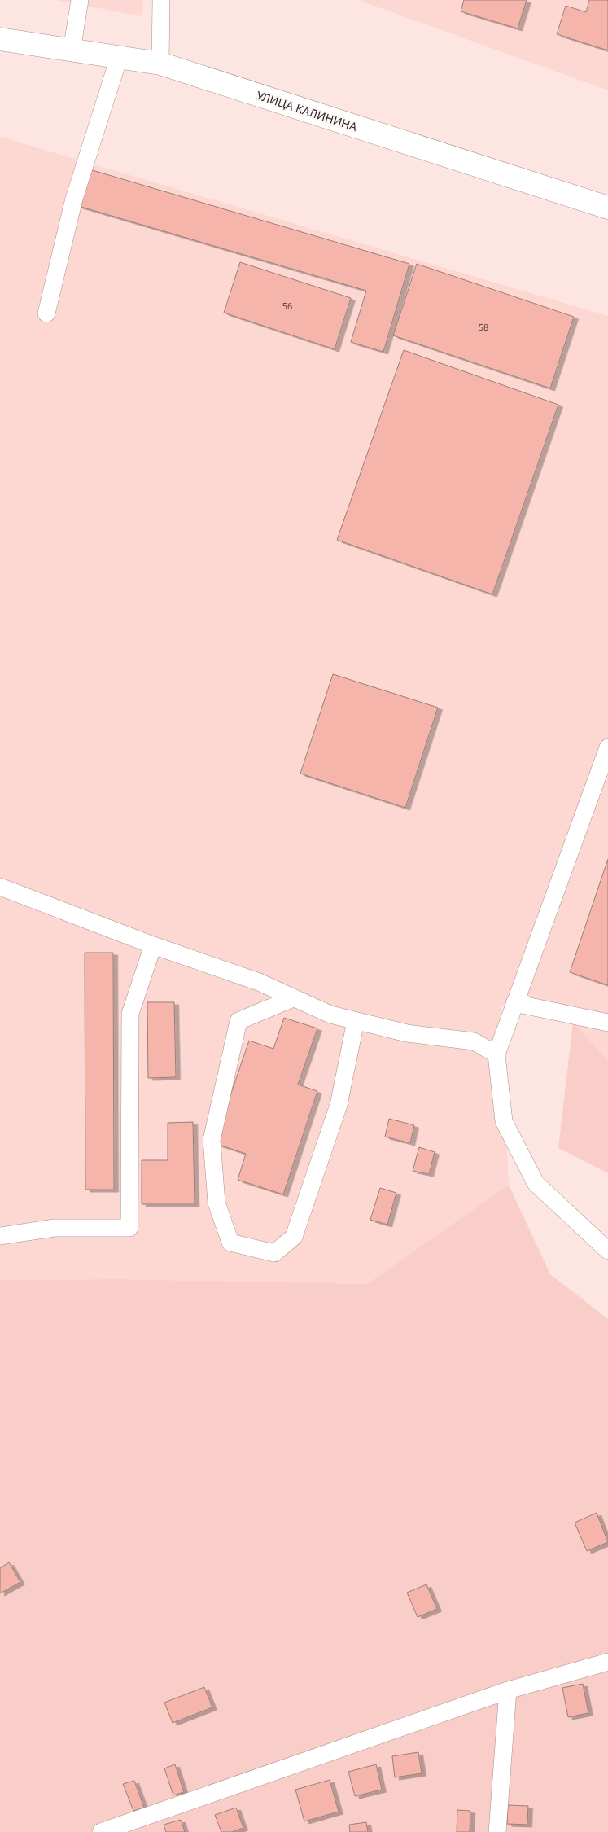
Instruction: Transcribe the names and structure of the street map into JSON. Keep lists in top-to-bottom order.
{
  "streets": {
    "street": ["УЛИЦА КАЛИНИНА"]
  },
  "house_numbers": ["56", "58"]
}
